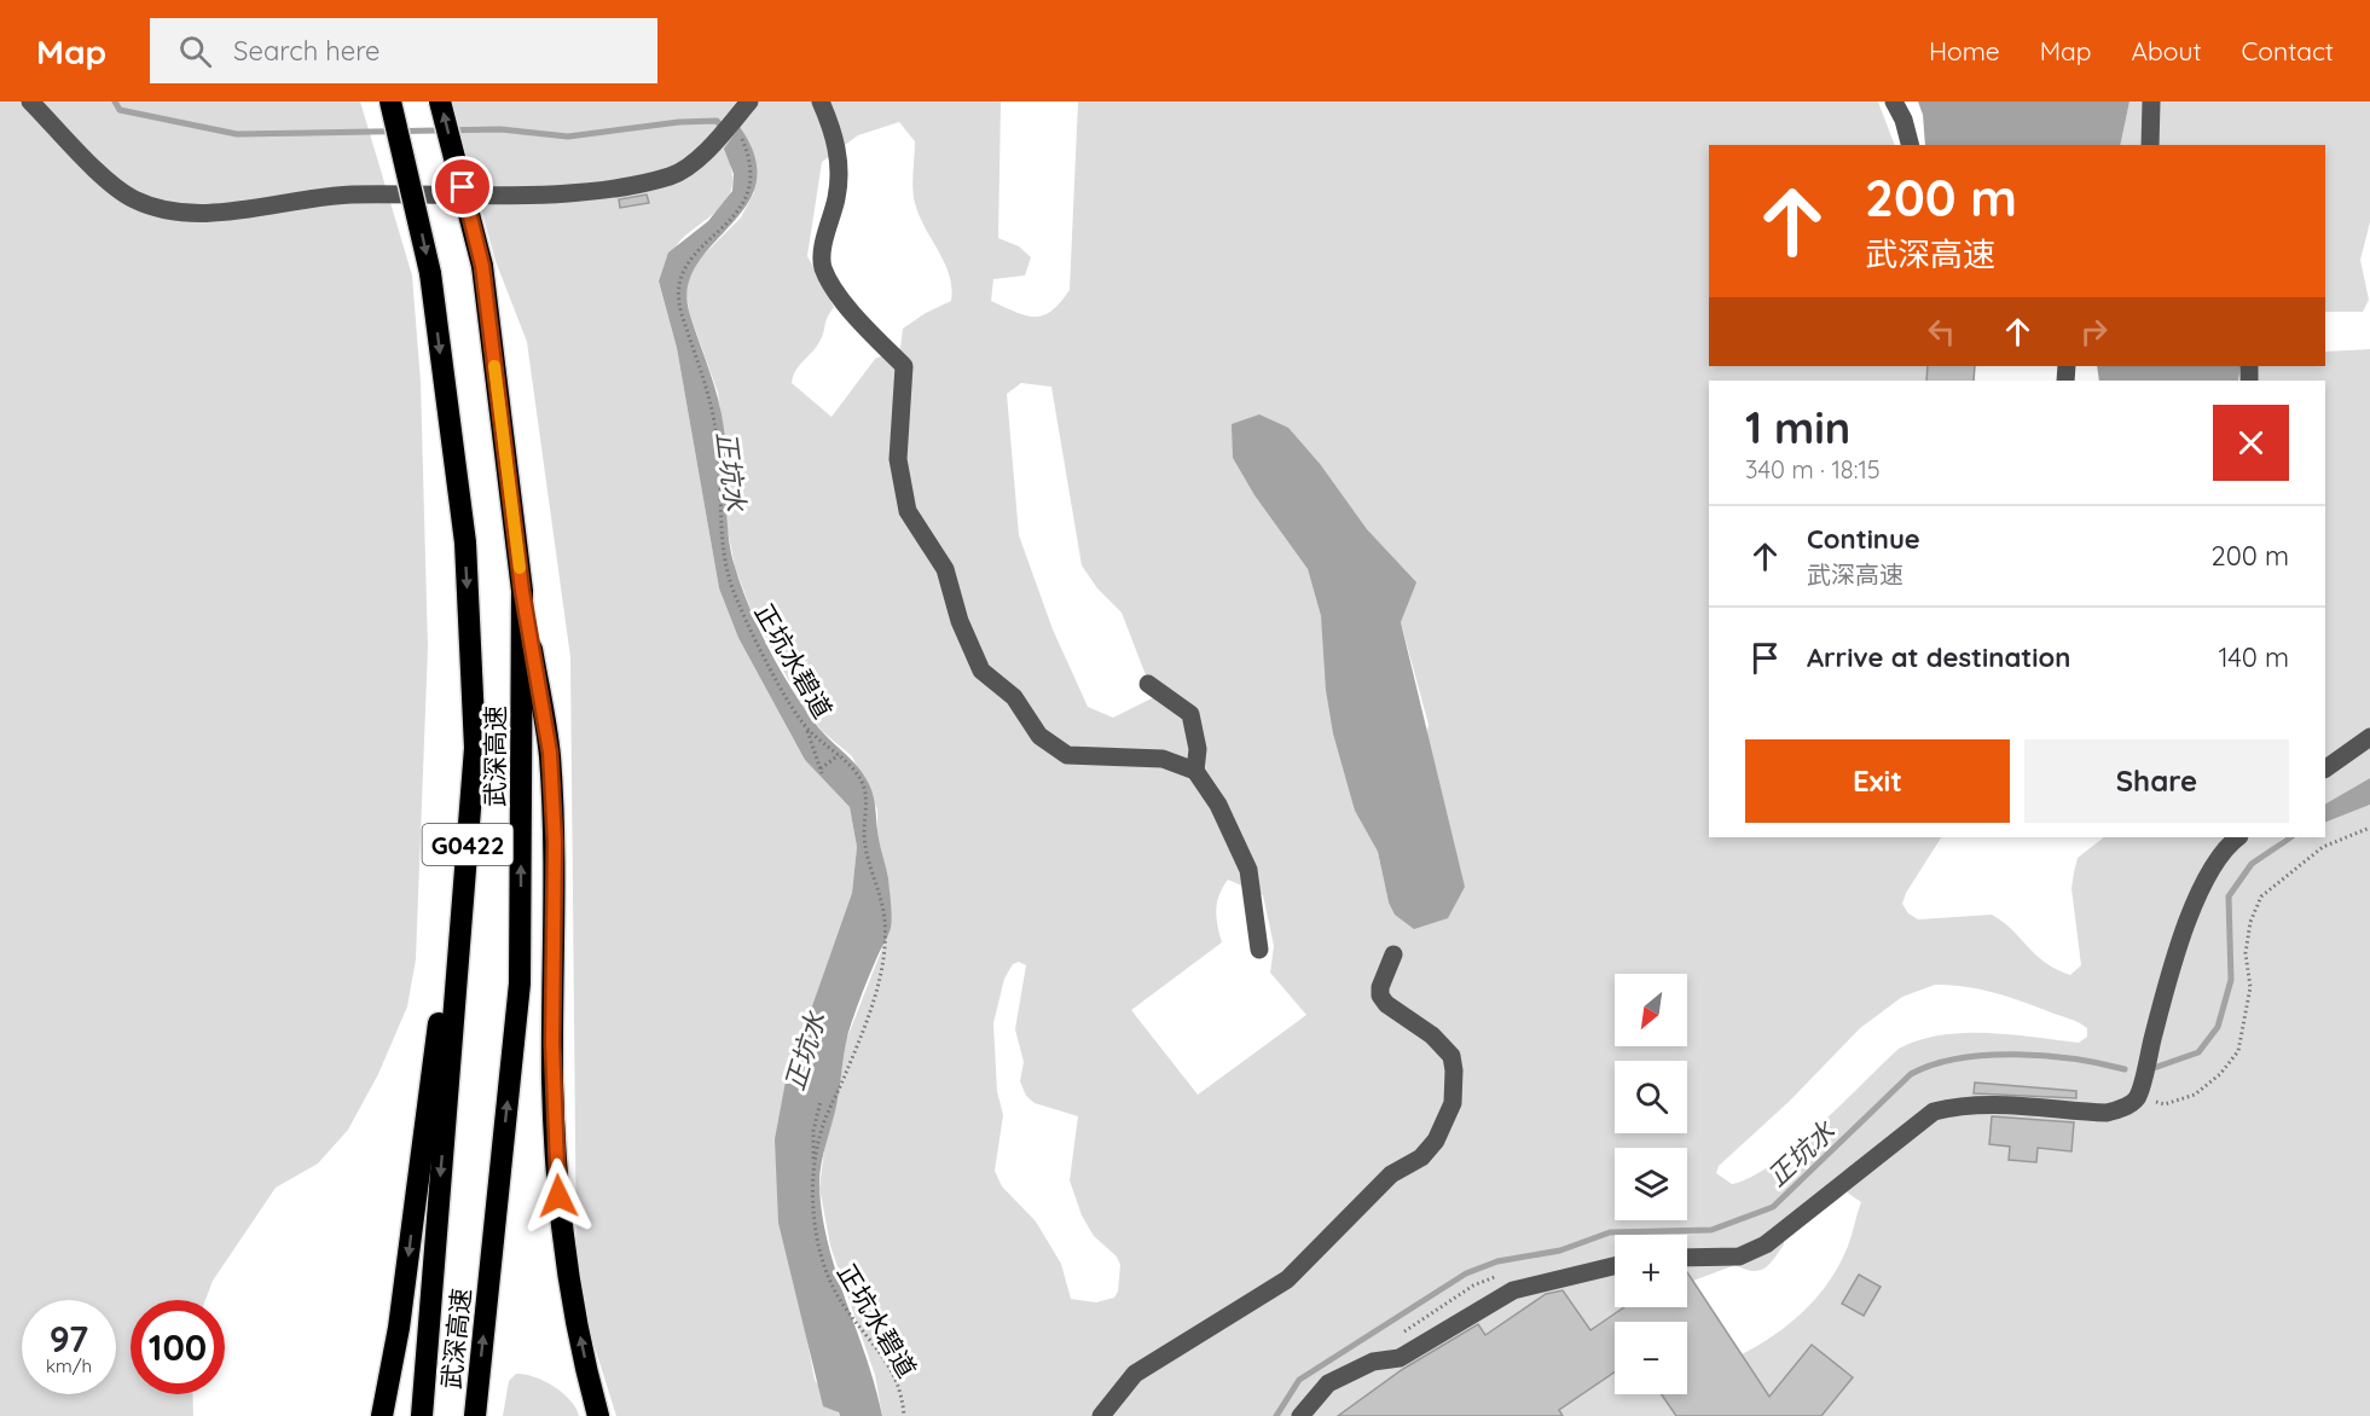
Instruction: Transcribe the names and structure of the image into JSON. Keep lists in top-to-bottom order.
{
  "streets": {
    "highway": ["武深高速", "G0422"],
    "path": ["正坑水碧道"]
  },
  "water": ["正坑水"],
  "north": "bottom left",
  "page": {
    "header": "Map",
    "search": "Search here",
    "nav": [
      "Home",
      "Map",
      "About",
      "Contact"
    ],
    "turn": ["200 m", "武深高速"],
    "heading": ["1 min", "340 m · 18:15"],
    "list": [
      {
        "name": "Continue",
        "note": "武深高速",
        "value": "200 m"
      },
      {
        "name": "Arrive at destination",
        "value": "140 m"
      }
    ],
    "buttons": ["Exit", "Share"],
    "map_buttons": ["+", "−"],
    "speed": "97 km/h",
    "limit": "100"
  }
}
